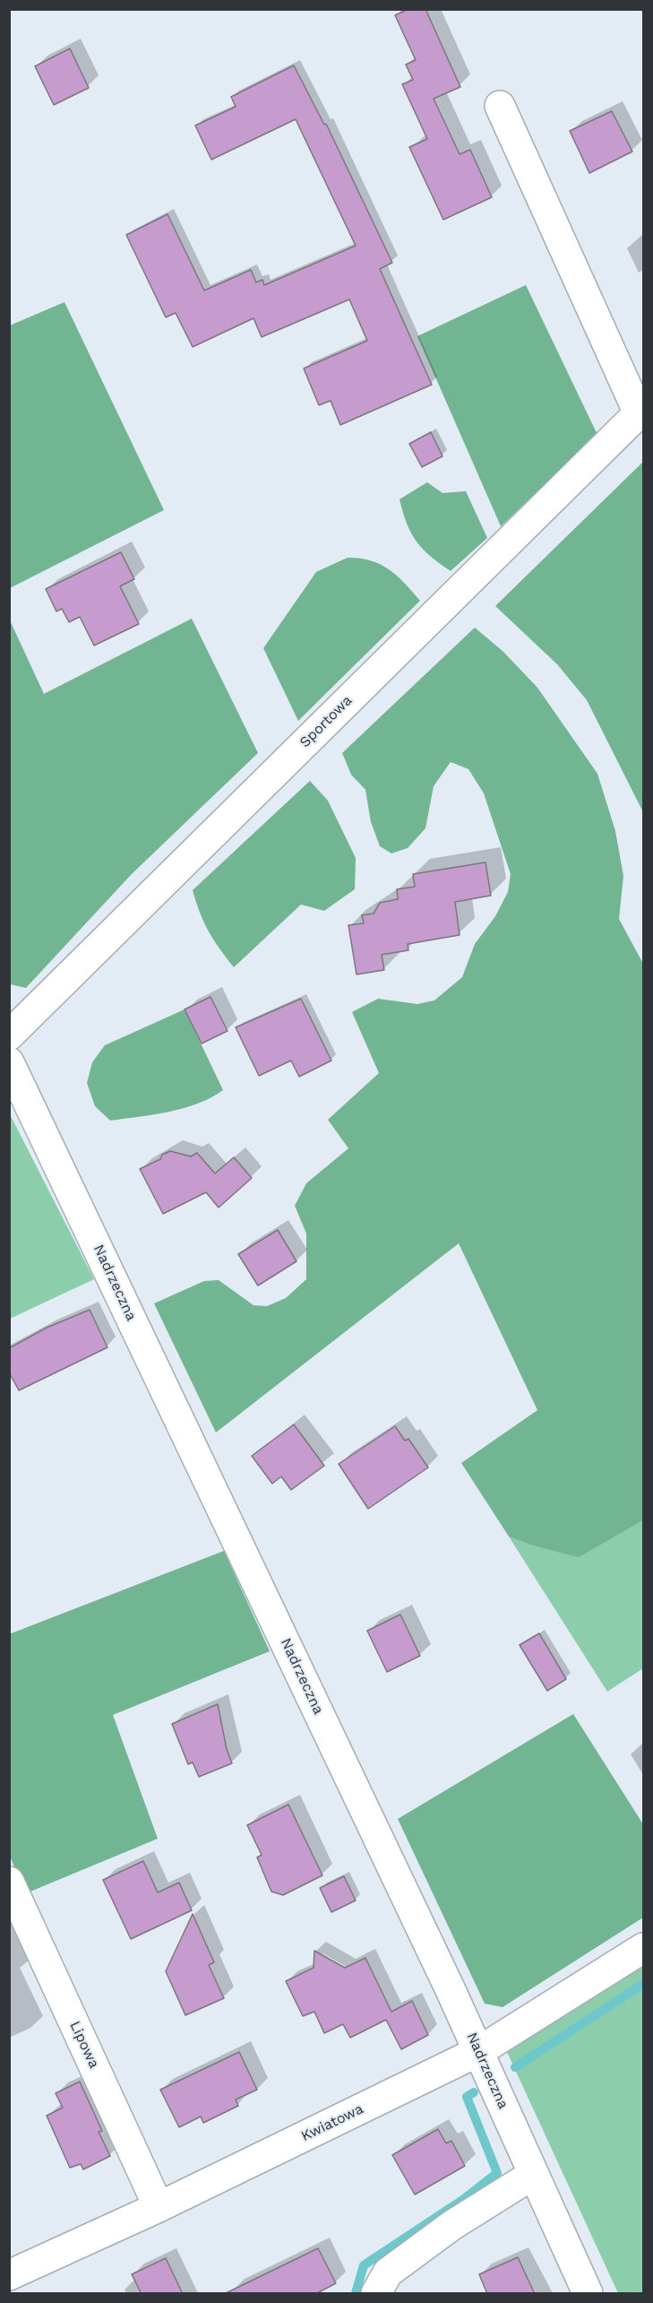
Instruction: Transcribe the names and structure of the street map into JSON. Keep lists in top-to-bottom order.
{
  "streets": {
    "street": [
      "Sportowa",
      "Nadrzeczna",
      "Lipowa",
      "Kwiatowa"
    ]
  },
  "crossings": [
    ["Nadrzeczna", "Kwiatowa"],
    ["Lipowa", "Kwiatowa"]
  ]
}
